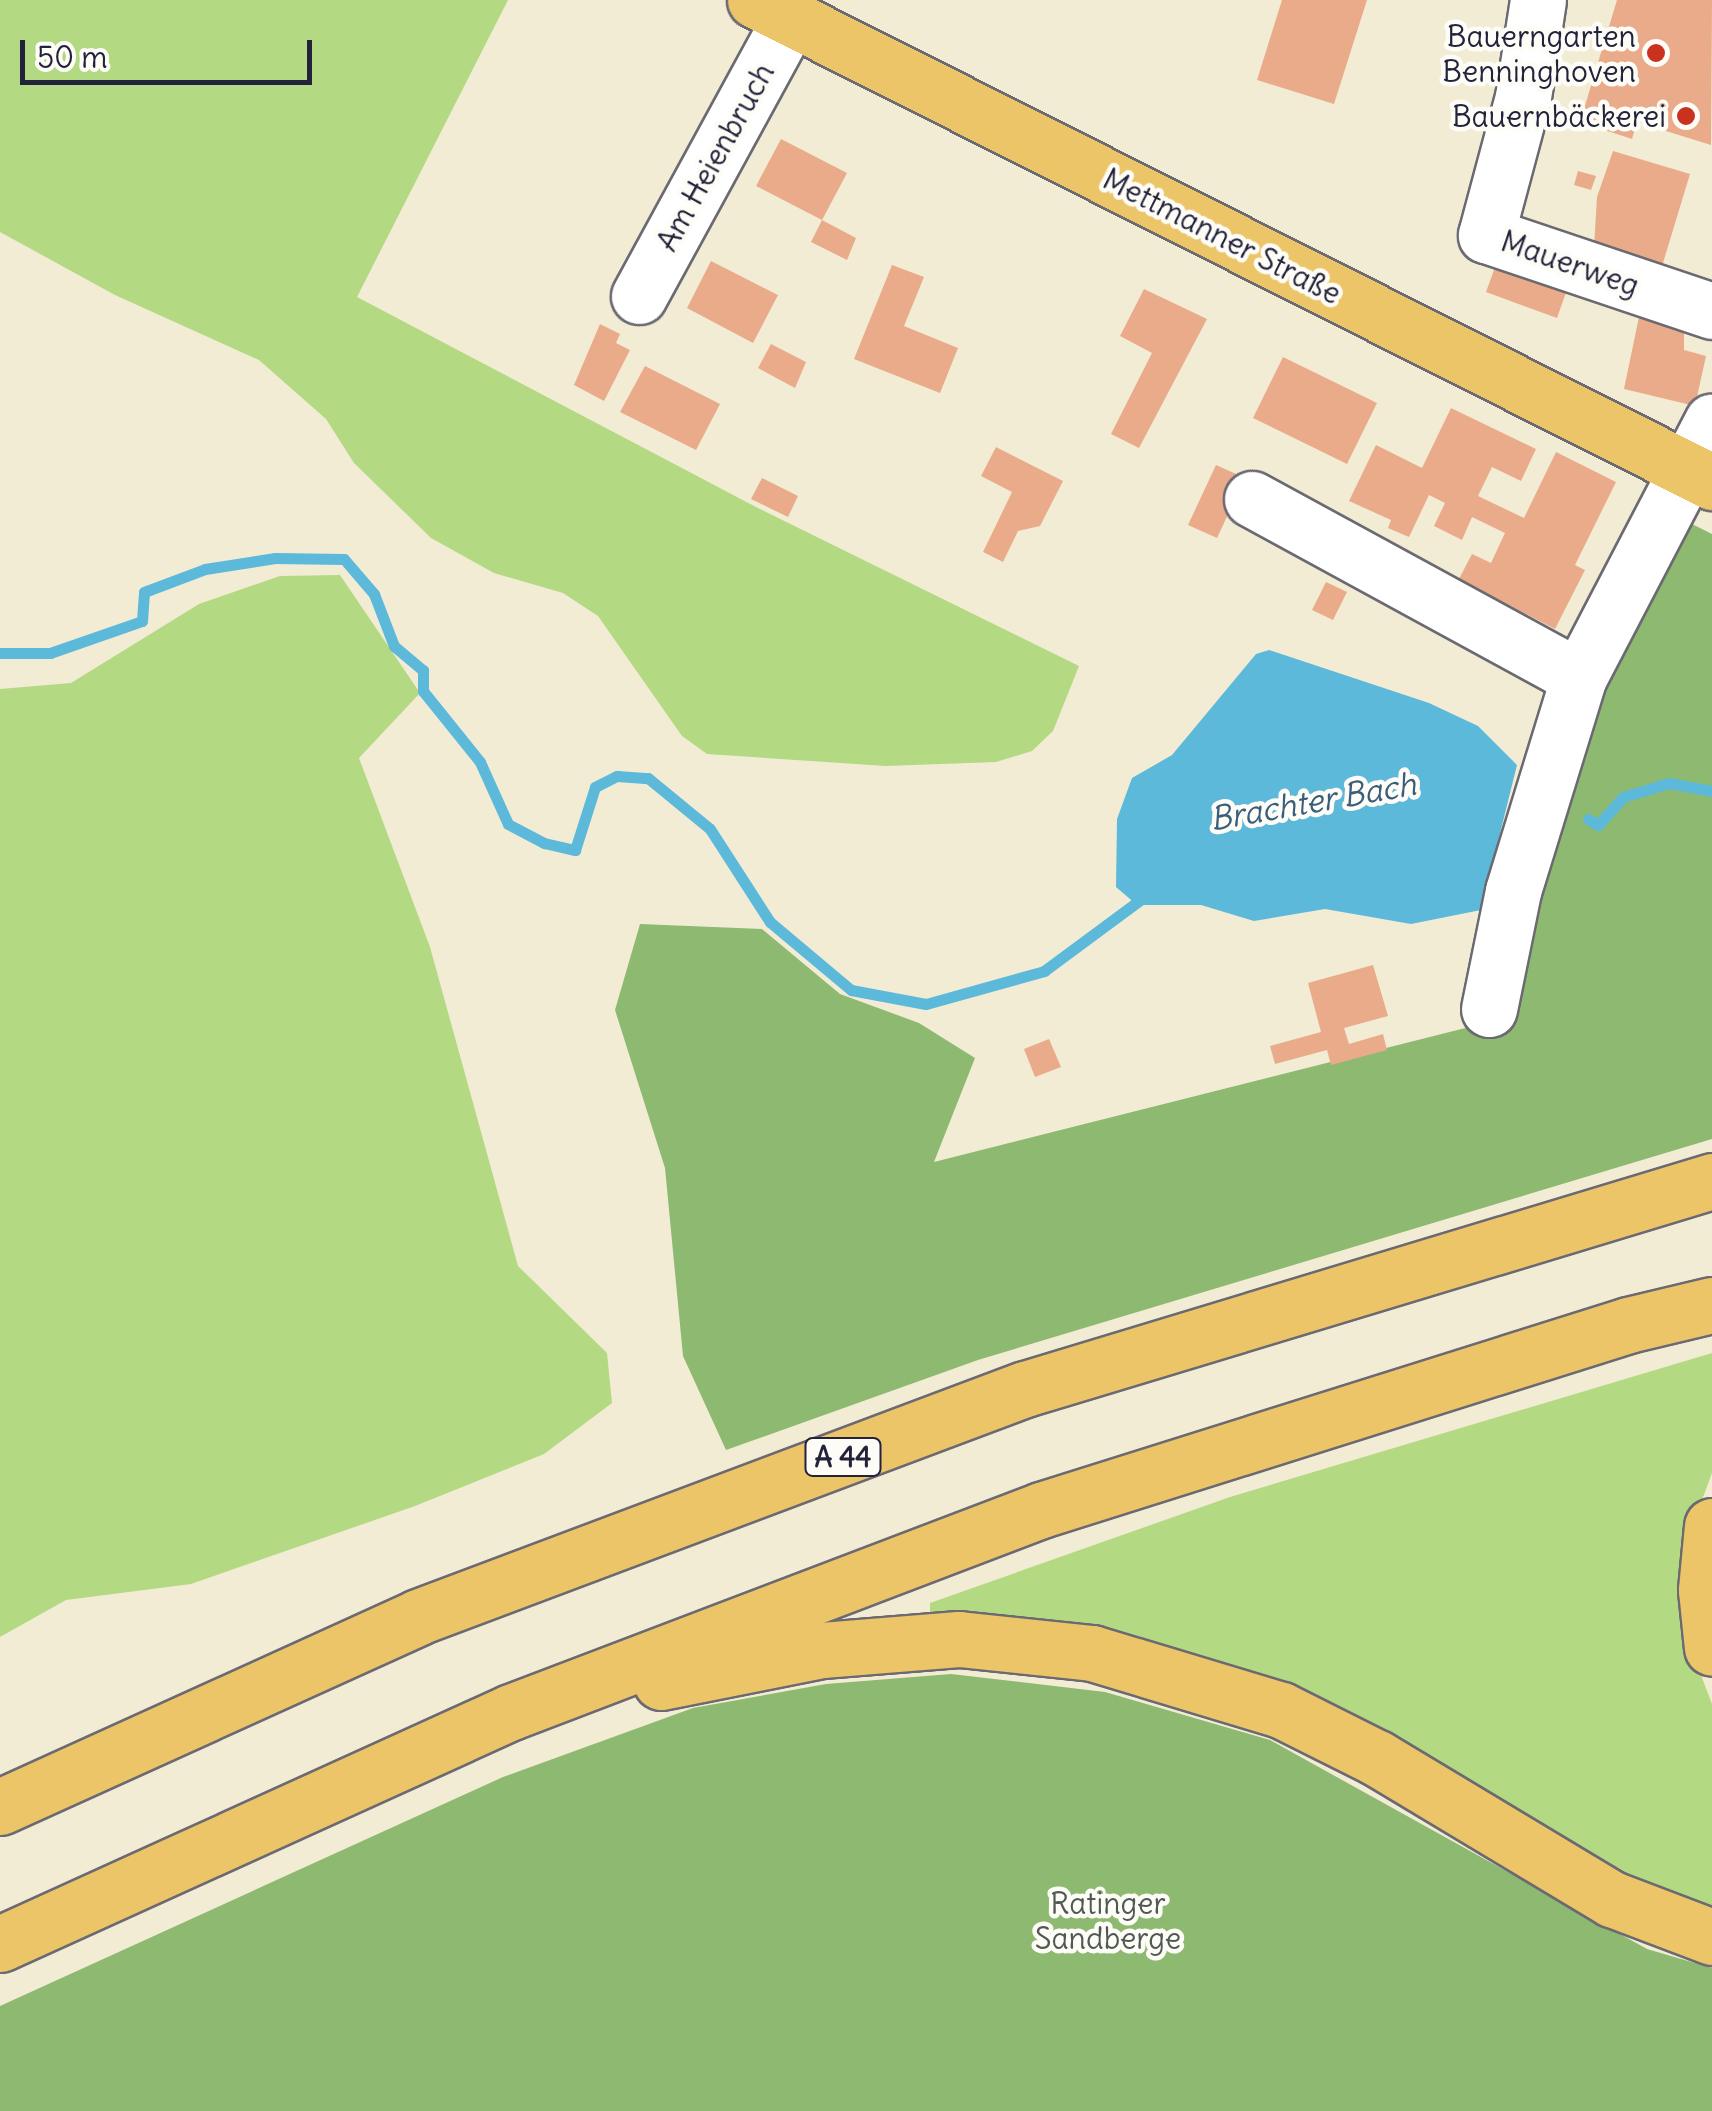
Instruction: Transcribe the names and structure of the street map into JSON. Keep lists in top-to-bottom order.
{
  "streets": {
    "main road": ["Mettmanner Straße", "A 44"],
    "street": ["Am Heienbruch", "Mauerweg"]
  },
  "crossings": [
    ["Am Heienbruch", "Mettmanner Straße"]
  ],
  "water": ["Brachter Bach"],
  "parks": ["Ratinger Sandberge"],
  "places": ["Bauerngarten Benninghoven", "Bauernbäckerei"],
  "scale_bar": "50 m"
}
